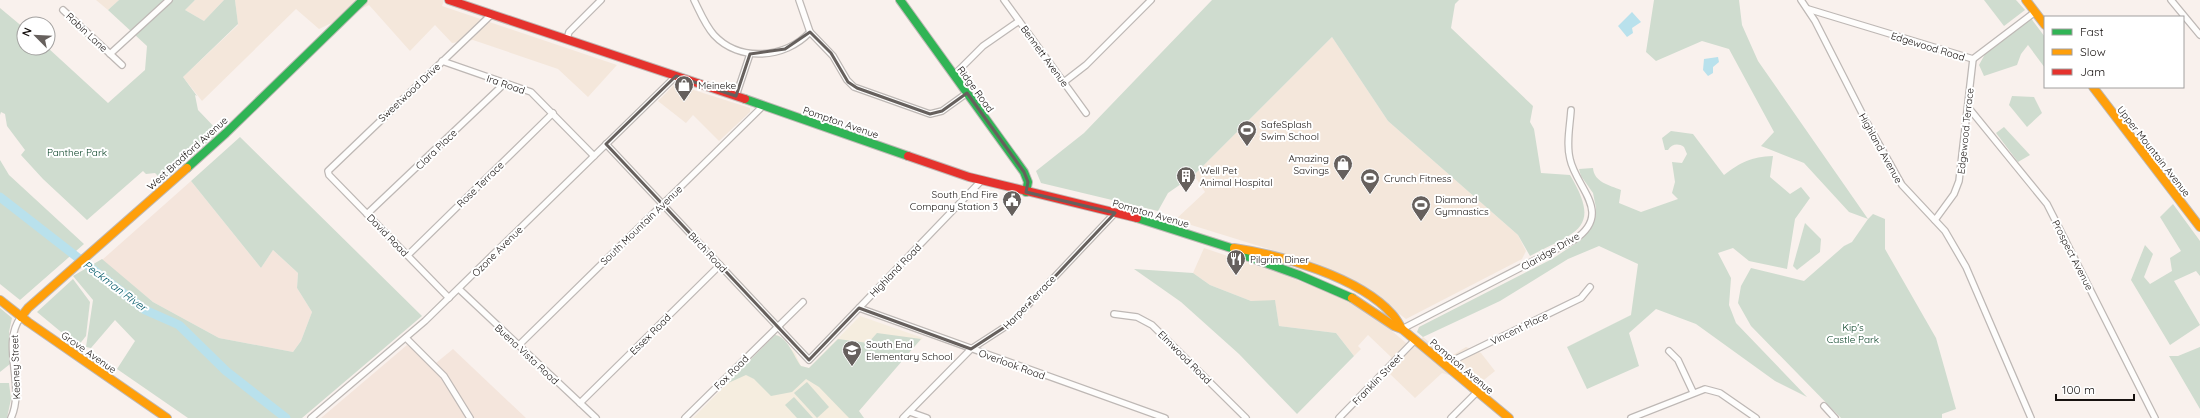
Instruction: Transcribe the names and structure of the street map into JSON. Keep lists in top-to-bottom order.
{
  "streets": {
    "main road": [
      "Ridge Road",
      "Pompton Avenue",
      "Upper Mountain Avenue",
      "West Bradford Avenue",
      "Grove Avenue"
    ],
    "street": [
      "Robin Lane",
      "Edgewood Road",
      "Bennett Avenue",
      "Ira Road",
      "Sweetwood Drive",
      "Edgewood Terrace",
      "Highland Avenue",
      "Clara Place",
      "Rose Terrace",
      "South Mountain Avenue",
      "David Road",
      "Ozone Avenue",
      "Claridge Drive",
      "Birch Road",
      "Prospect Avenue",
      "Highland Road",
      "Harper Terrace",
      "Vincent Place",
      "Essex Road",
      "Buena Vista Road",
      "Elmwood Road",
      "Overlook Road",
      "Keeney Street",
      "Fox Road",
      "Franklin Street"
    ]
  },
  "crossings": [
    ["Edgewood Road", "Edgewood Terrace"],
    ["Edgewood Road", "Highland Avenue"],
    ["Ira Road", "Sweetwood Drive"],
    ["Ira Road", "Clara Place"],
    ["Ira Road", "Rose Terrace"],
    ["Ira Road", "Ozone Avenue"],
    ["Ridge Road", "Pompton Avenue"],
    ["Sweetwood Drive", "Pompton Avenue"],
    ["Sweetwood Drive", "David Road"],
    ["Pompton Avenue", "South Mountain Avenue"],
    ["Pompton Avenue", "Ozone Avenue"],
    ["Pompton Avenue", "Claridge Drive"],
    ["Pompton Avenue", "Highland Road"],
    ["Pompton Avenue", "Harper Terrace"],
    ["Pompton Avenue", "Vincent Place"],
    ["Pompton Avenue", "Franklin Street"],
    ["Edgewood Terrace", "Highland Avenue"],
    ["Edgewood Terrace", "Prospect Avenue"],
    ["Clara Place", "David Road"],
    ["West Bradford Avenue", "Grove Avenue"],
    ["West Bradford Avenue", "Keeney Street"],
    ["Rose Terrace", "David Road"],
    ["South Mountain Avenue", "Birch Road"],
    ["South Mountain Avenue", "Buena Vista Road"],
    ["David Road", "Ozone Avenue"],
    ["Ozone Avenue", "Birch Road"],
    ["Ozone Avenue", "Buena Vista Road"],
    ["Birch Road", "Highland Road"],
    ["Birch Road", "Essex Road"],
    ["Birch Road", "Fox Road"],
    ["Highland Road", "Overlook Road"],
    ["Harper Terrace", "Overlook Road"],
    ["Essex Road", "Buena Vista Road"],
    ["Grove Avenue", "Keeney Street"]
  ],
  "water": ["Peckman River"],
  "parks": ["Panther Park", "Kip's Castle Park"],
  "places": {
    "shop": ["Meineke", "Amazing Savings"],
    "sports": ["SafeSplash Swim School", "Crunch Fitness", "Diamond Gymnastics"],
    "building": ["Well Pet Animal Hospital"],
    "public building": ["South End Fire Company Station 3"],
    "restaurant": ["Pilgrim Diner"],
    "school or university": ["South End Elementary School"]
  },
  "legend": ["Fast", "Slow", "Jam"],
  "scale_bar": "100 m",
  "north": "top left"
}
